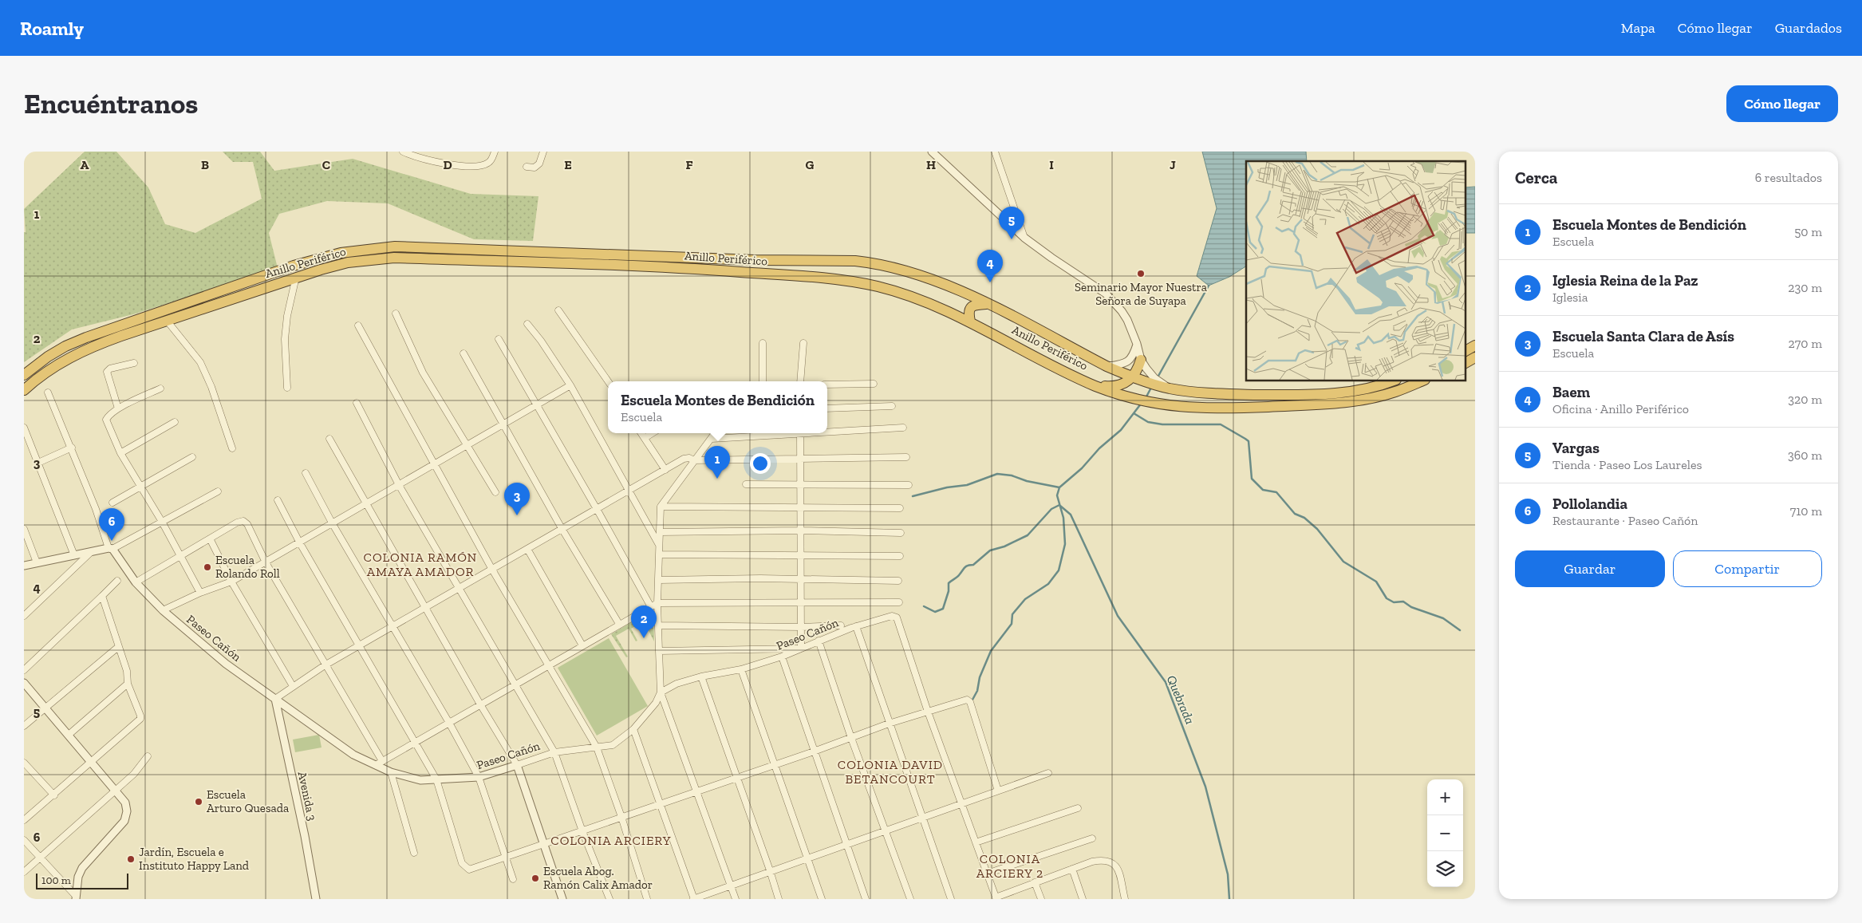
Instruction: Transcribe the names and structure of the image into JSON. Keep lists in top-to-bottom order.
{
  "streets": {
    "highway": ["Anillo Periférico"],
    "street": ["Paseo Cañón", "Avenida 3"]
  },
  "crossings": [
    ["Paseo Cañón", "Avenida 3"]
  ],
  "districts": [
    "COLONIA RAMÓN AMAYA AMADOR",
    "COLONIA DAVID BETANCOURT",
    "COLONIA ARCIERY",
    "COLONIA ARCIERY 2"
  ],
  "water": ["Quebrada"],
  "places": [
    "Seminario Mayor Nuestra Señora de Suyapa",
    "Escuela Rolando Roll",
    "Escuela Arturo Quesada",
    "Jardín, Escuela e Instituto Happy Land",
    "Escuela Abog. Ramón Calix Amador"
  ],
  "scale_bar": "100 m",
  "page": {
    "header": "Roamly",
    "nav": ["Mapa", "Cómo llegar", "Guardados"],
    "buttons": [
      "Cómo llegar",
      ["Guardar", "Compartir"]
    ],
    "title": "Encuéntranos",
    "heading": ["Cerca", "6 resultados"],
    "list": [
      {
        "mark": "1",
        "name": "Escuela Montes de Bendición",
        "note": "Escuela",
        "value": "50 m"
      },
      {
        "mark": "2",
        "name": "Iglesia Reina de la Paz",
        "note": "Iglesia",
        "value": "230 m"
      },
      {
        "mark": "3",
        "name": "Escuela Santa Clara de Asís",
        "note": "Escuela",
        "value": "270 m"
      },
      {
        "mark": "4",
        "name": "Baem",
        "note": "Oficina · Anillo Periférico",
        "value": "320 m"
      },
      {
        "mark": "5",
        "name": "Vargas",
        "note": "Tienda · Paseo Los Laureles",
        "value": "360 m"
      },
      {
        "mark": "6",
        "name": "Pollolandia",
        "note": "Restaurante · Paseo Cañón",
        "value": "710 m"
      }
    ],
    "pins": [
      "5",
      "4",
      "1",
      "3",
      "6",
      "2"
    ],
    "popup": ["Escuela Montes de Bendición", "Escuela"],
    "map_buttons": ["+", "−"],
    "scale": "100 m"
  },
  "grid": {
    "columns": [
      "A",
      "B",
      "C",
      "D",
      "E",
      "F",
      "G",
      "H",
      "I",
      "J"
    ],
    "rows": [
      "1",
      "2",
      "3",
      "4",
      "5",
      "6"
    ]
  }
}
